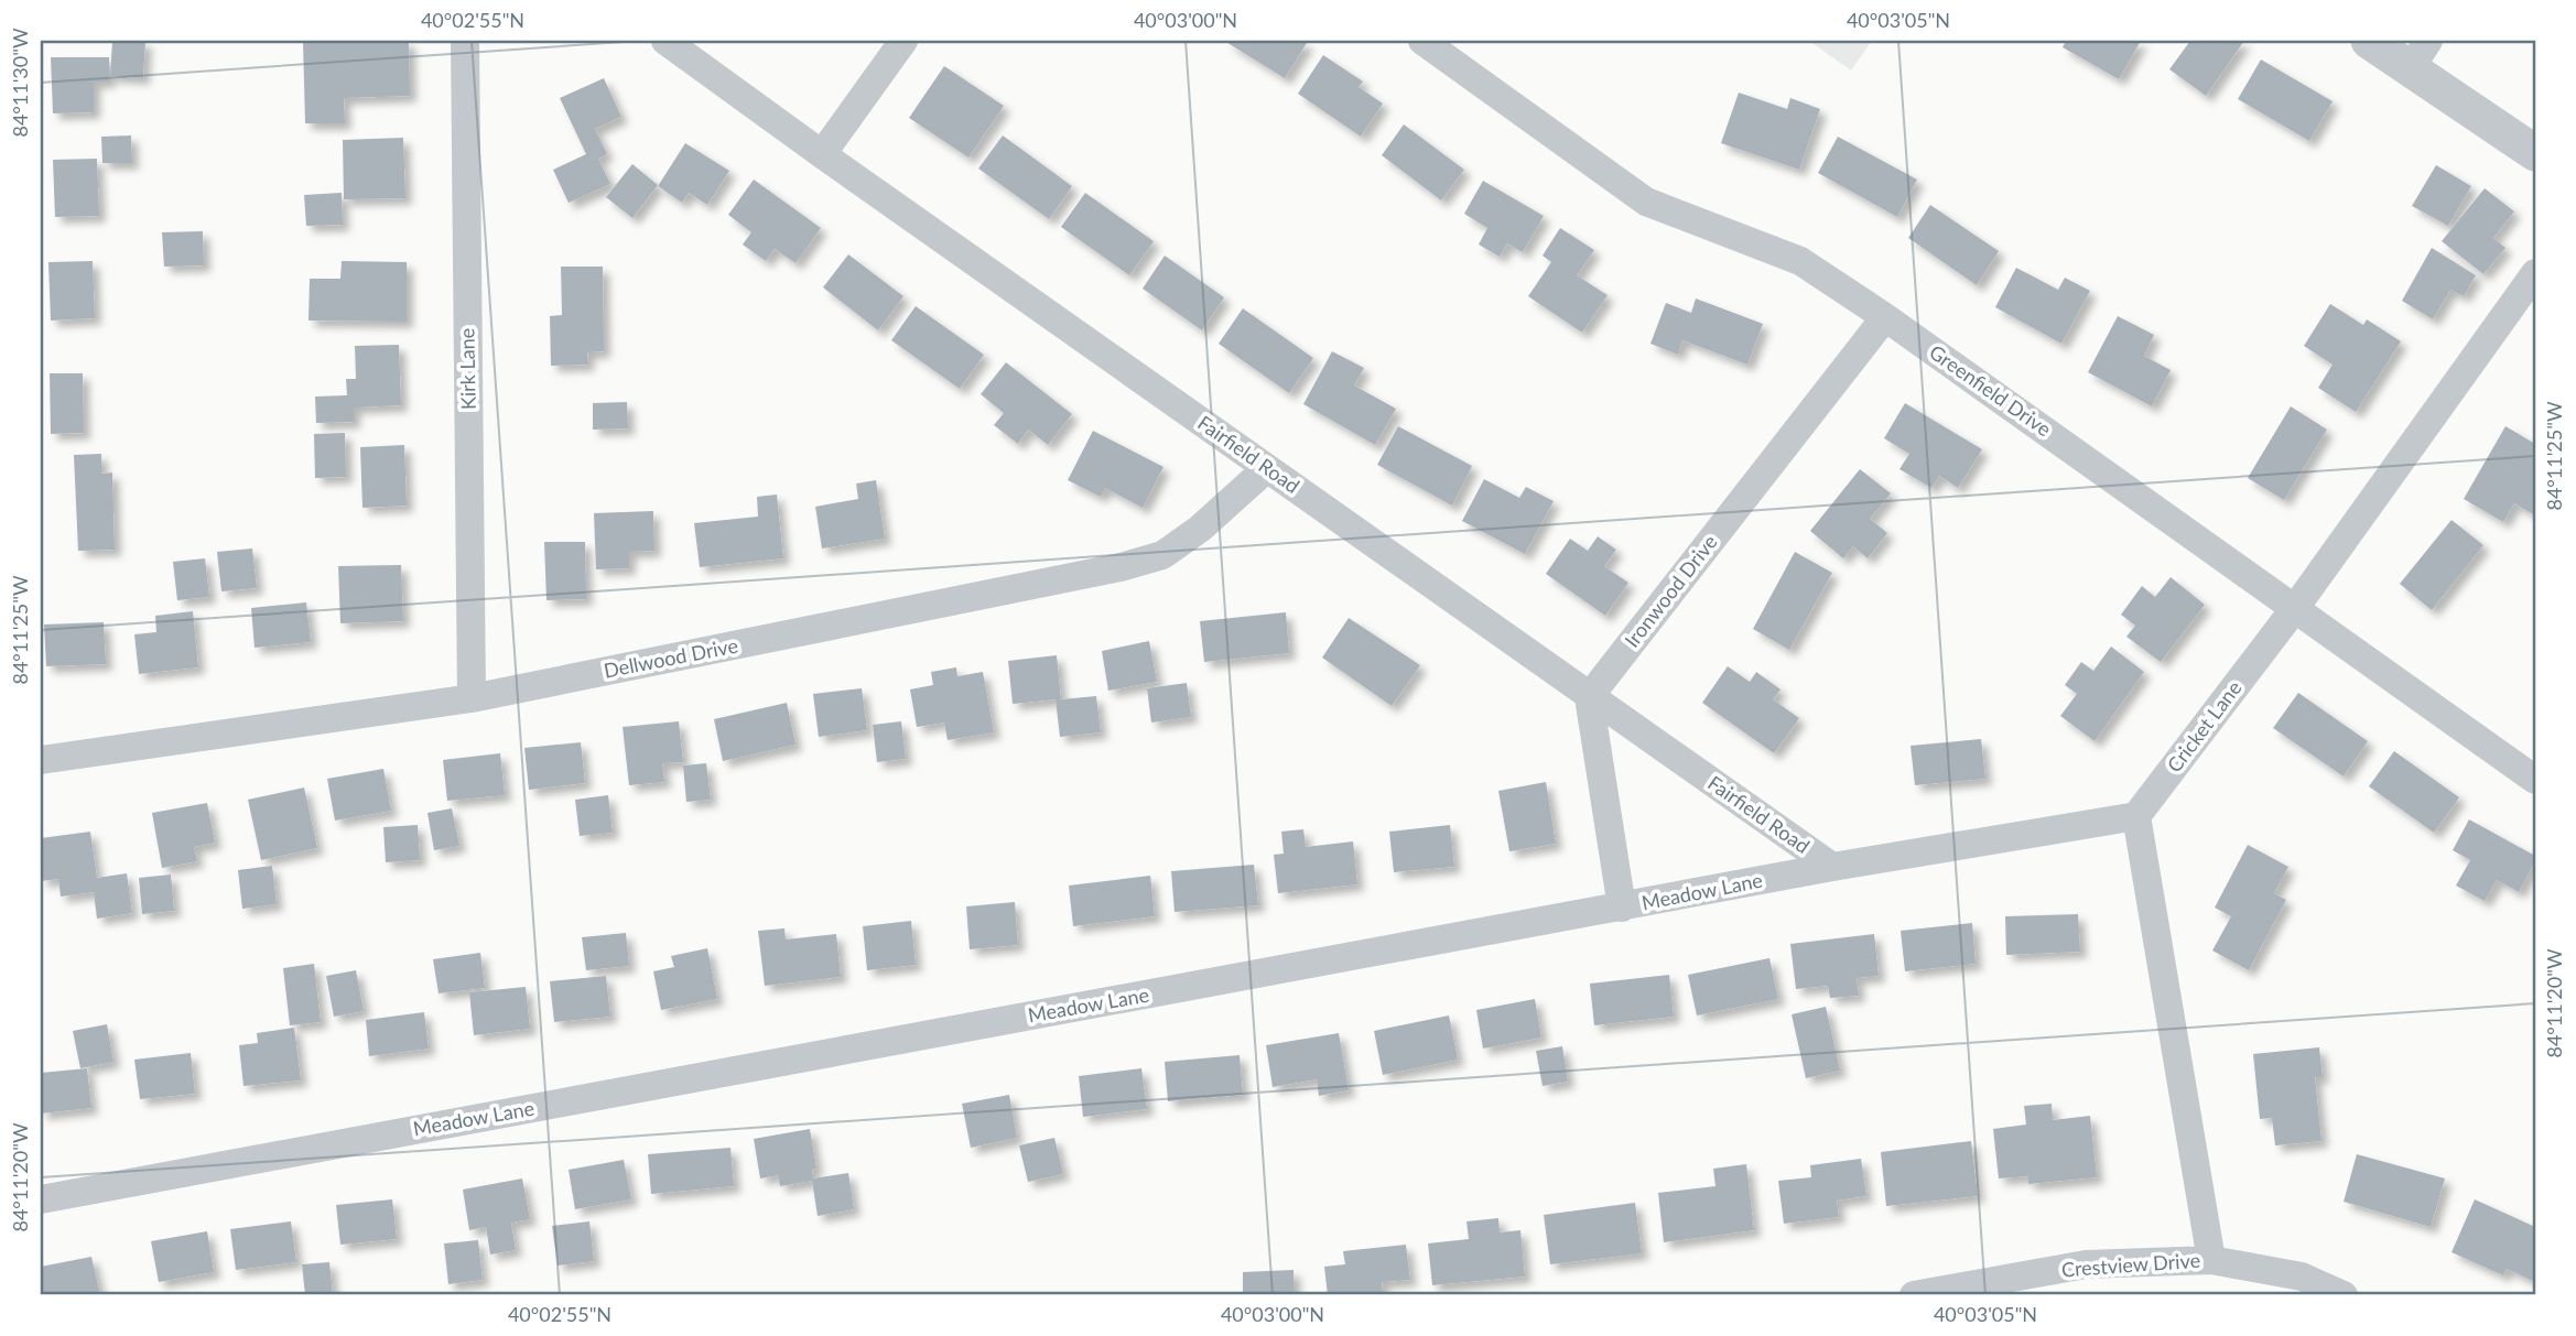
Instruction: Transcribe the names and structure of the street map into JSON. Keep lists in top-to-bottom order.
{
  "streets": {
    "street": [
      "Kirk Lane",
      "Greenfield Drive",
      "Fairfield Road",
      "Ironwood Drive",
      "Dellwood Drive",
      "Cricket Lane",
      "Meadow Lane",
      "Crestview Drive"
    ]
  },
  "crossings": [
    ["Kirk Lane", "Dellwood Drive"],
    ["Greenfield Drive", "Ironwood Drive"],
    ["Greenfield Drive", "Cricket Lane"],
    ["Fairfield Road", "Ironwood Drive"],
    ["Fairfield Road", "Dellwood Drive"],
    ["Fairfield Road", "Meadow Lane"],
    ["Cricket Lane", "Meadow Lane"]
  ],
  "coordinates": [
    "40°02'55\"N",
    "40°03'00\"N",
    "40°03'05\"N",
    "84°11'30\"W",
    "84°11'25\"W",
    "84°11'20\"W"
  ]
}
